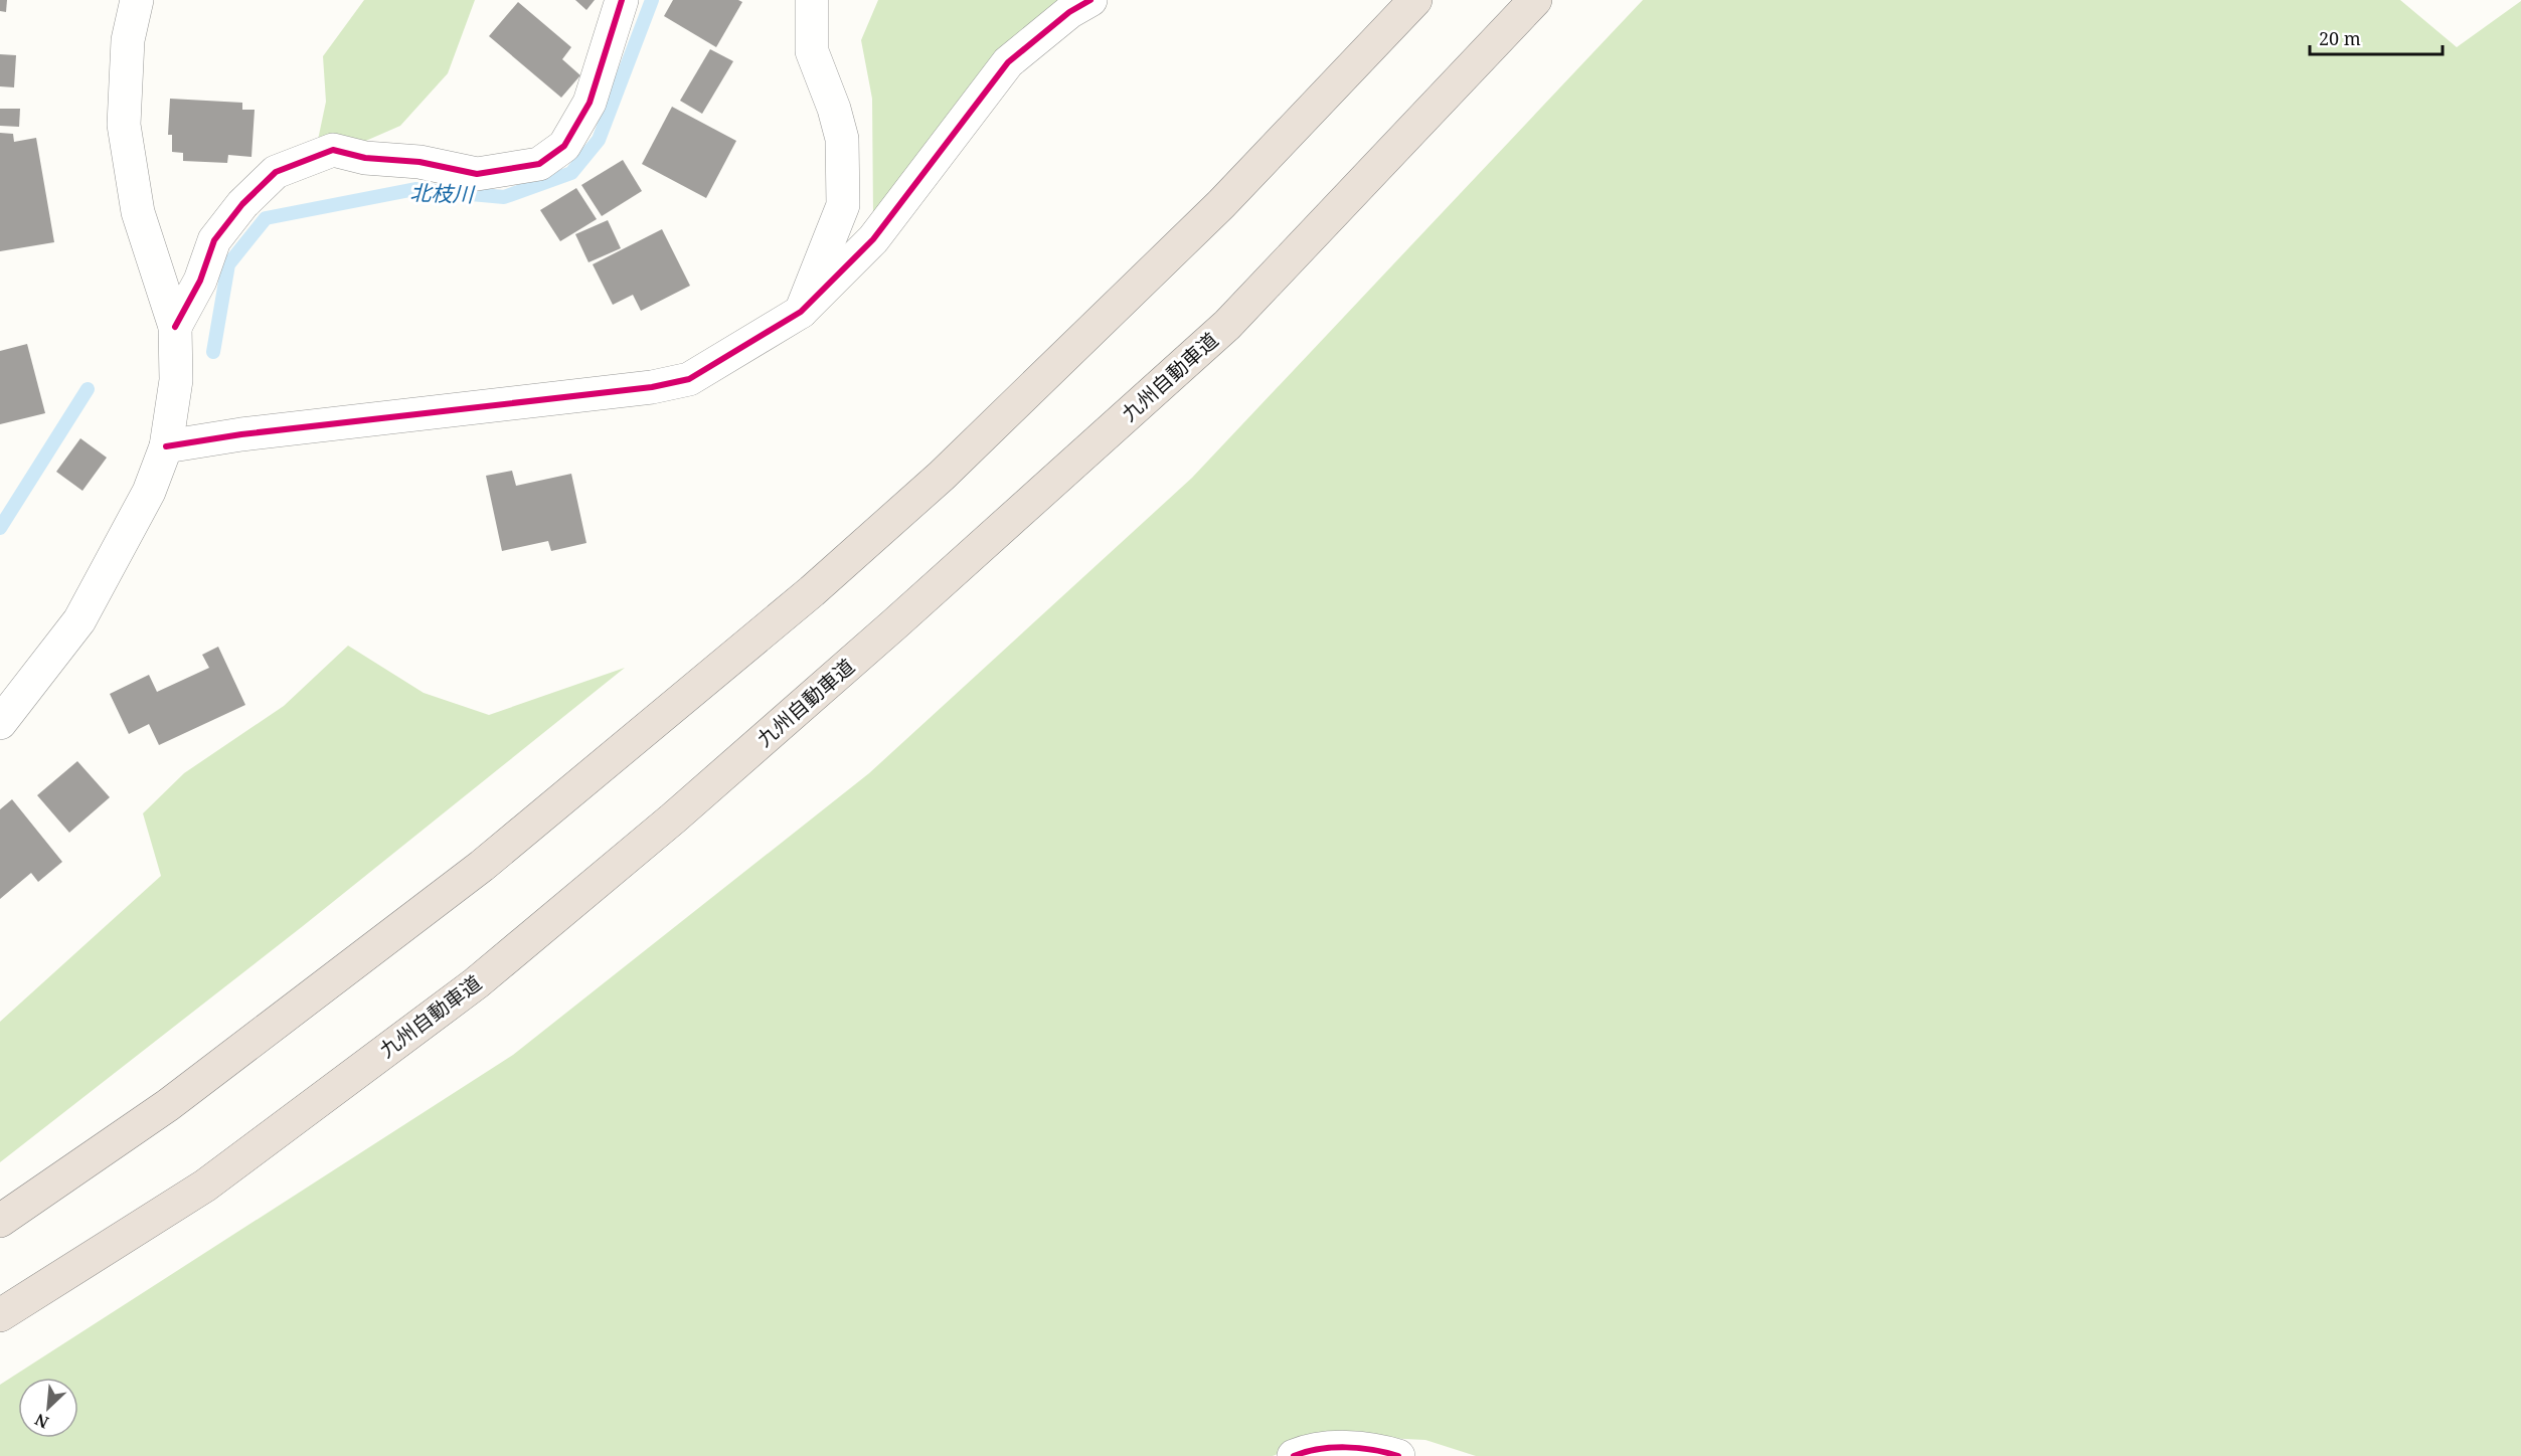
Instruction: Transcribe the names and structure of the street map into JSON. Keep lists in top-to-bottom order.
{
  "streets": {
    "highway": ["九州自動車道"]
  },
  "water": ["北枝川"],
  "scale_bar": "20 m",
  "north": "bottom left"
}
